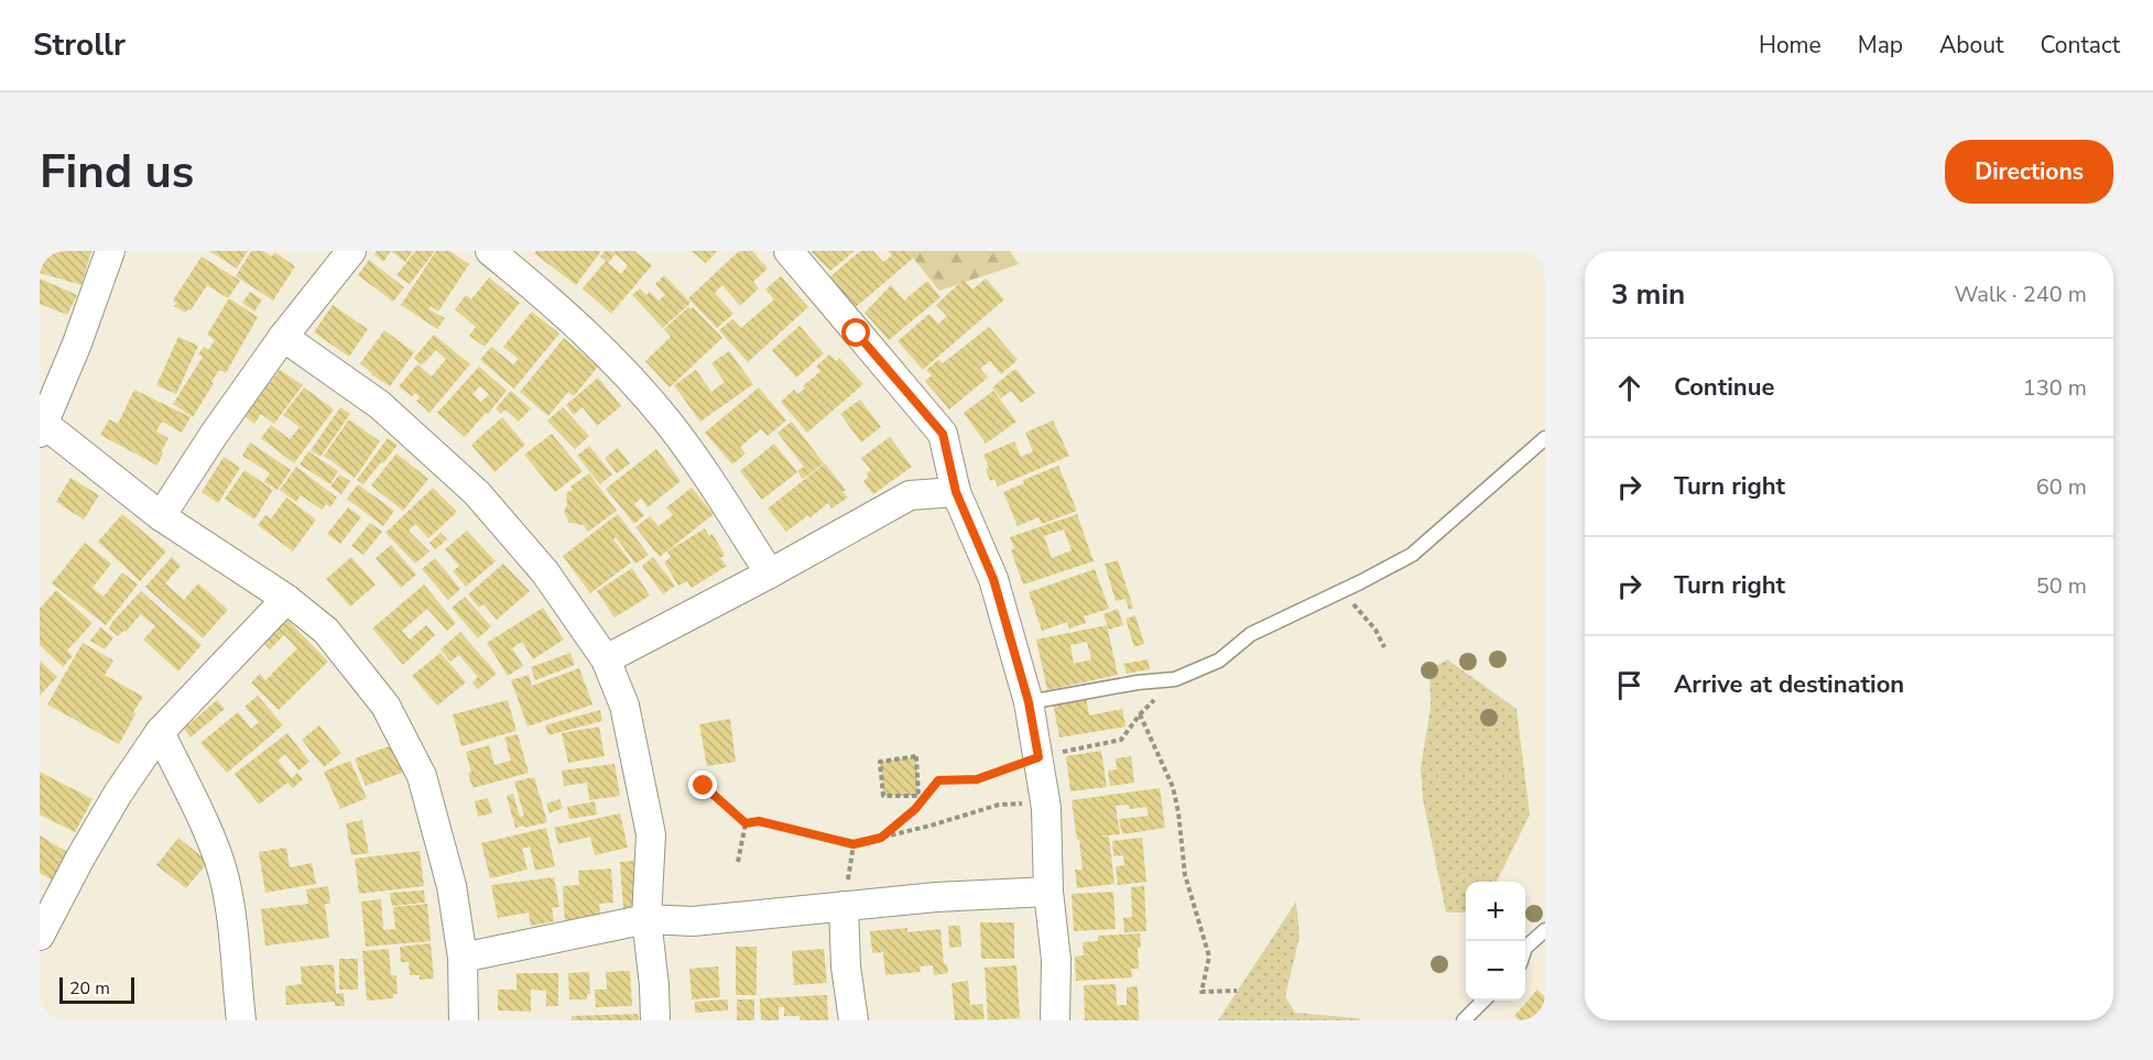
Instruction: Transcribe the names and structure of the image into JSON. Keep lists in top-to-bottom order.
{
  "scale_bar": "20 m",
  "page": {
    "header": "Strollr",
    "nav": [
      "Home",
      "Map",
      "About",
      "Contact"
    ],
    "buttons": "Directions",
    "title": "Find us",
    "heading": ["3 min", "Walk · 240 m"],
    "list": [
      ["Continue", "130 m"],
      ["Turn right", "60 m"],
      ["Turn right", "50 m"],
      "Arrive at destination"
    ],
    "map_buttons": ["+", "−"],
    "scale": "20 m"
  }
}
